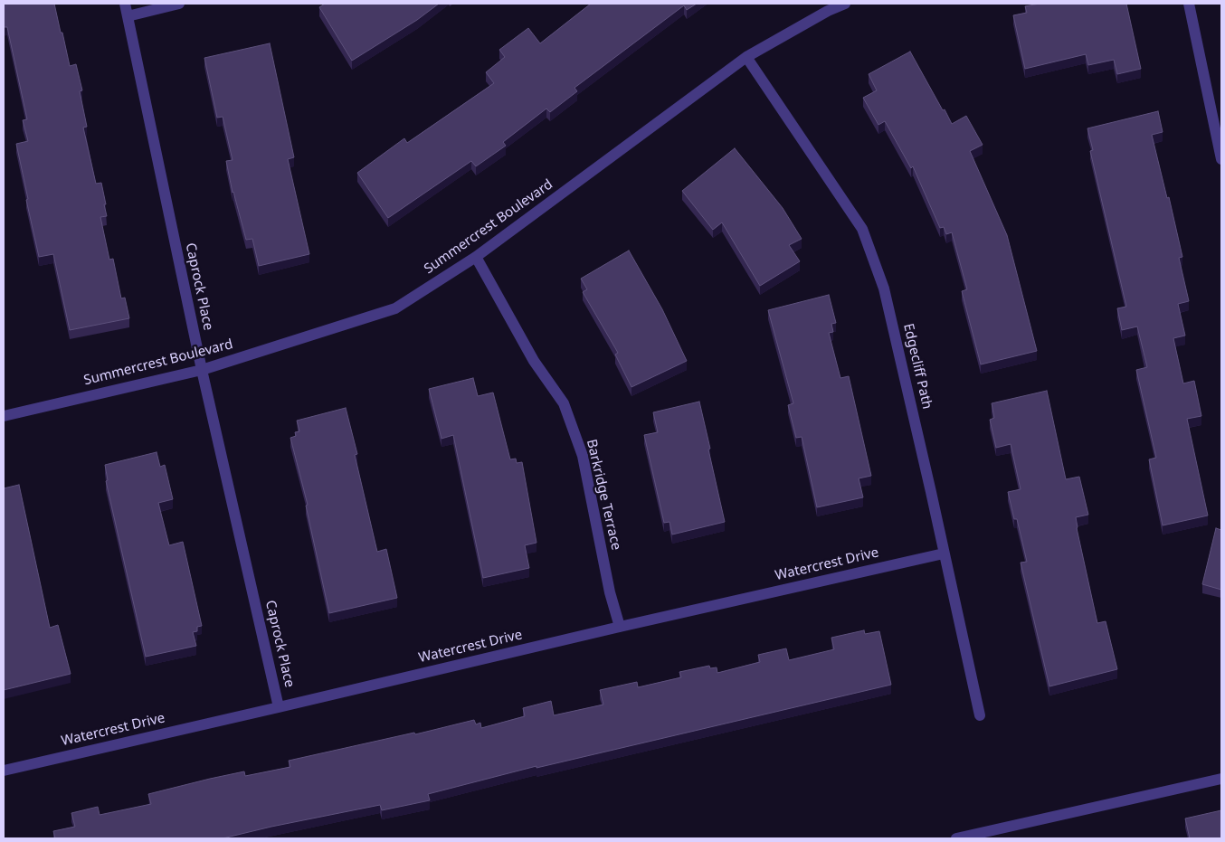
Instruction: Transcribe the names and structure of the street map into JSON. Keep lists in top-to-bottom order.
{
  "streets": {
    "street": [
      "Summercrest Boulevard",
      "Caprock Place",
      "Edgecliff Path",
      "Barkridge Terrace",
      "Watercrest Drive"
    ]
  },
  "crossings": [
    ["Summercrest Boulevard", "Caprock Place"],
    ["Summercrest Boulevard", "Edgecliff Path"],
    ["Summercrest Boulevard", "Barkridge Terrace"],
    ["Caprock Place", "Watercrest Drive"],
    ["Edgecliff Path", "Watercrest Drive"],
    ["Barkridge Terrace", "Watercrest Drive"]
  ]
}
